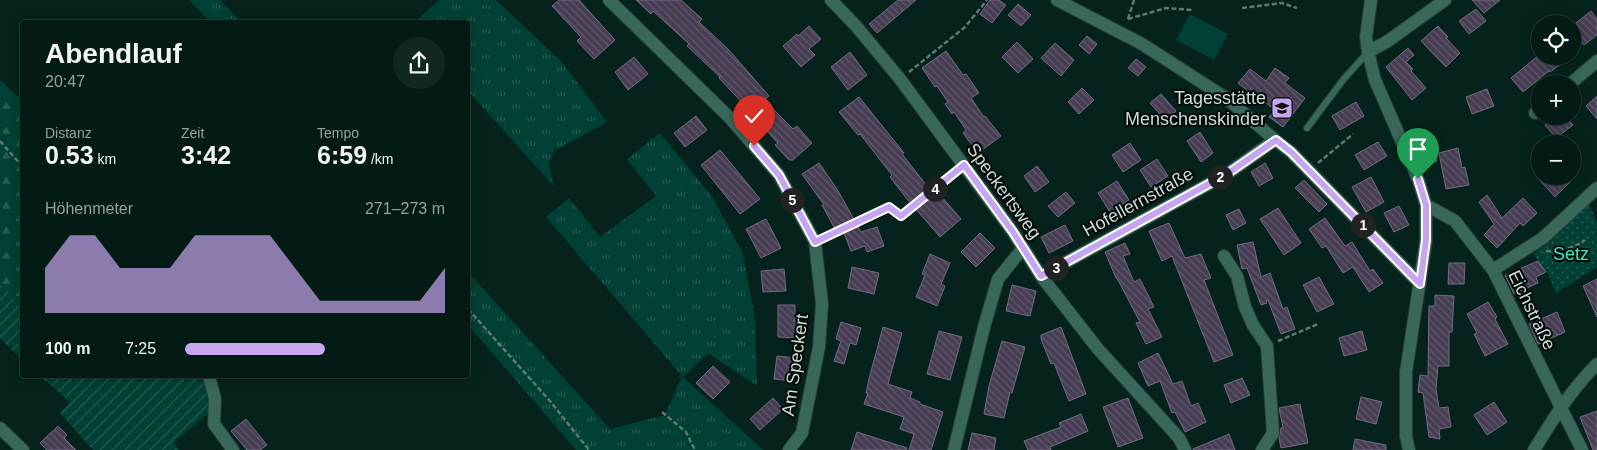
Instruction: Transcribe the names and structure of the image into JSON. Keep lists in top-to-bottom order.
{
  "streets": {
    "street": [
      "Speckertsweg",
      "Hofellernstraße",
      "Eichstraße",
      "Am Speckert"
    ]
  },
  "crossings": [
    ["Speckertsweg", "Hofellernstraße"]
  ],
  "parks": ["Setz"],
  "places": {
    "school or university": ["Tagesstätte Menschenskinder"]
  },
  "page": {
    "map_buttons": ["+", "−"],
    "heading": ["Abendlauf", "20:47"],
    "stats": [
      ["Distanz", "0.53 km"],
      ["Zeit", "3:42"],
      ["Tempo", "6:59 /km"]
    ],
    "pins": [
      "2",
      "4",
      "5",
      "1",
      "3"
    ],
    "chart": ["Höhenmeter", "271–273 m"],
    "list": [
      {
        "name": "100 m",
        "note": "7:25"
      }
    ]
  }
}
